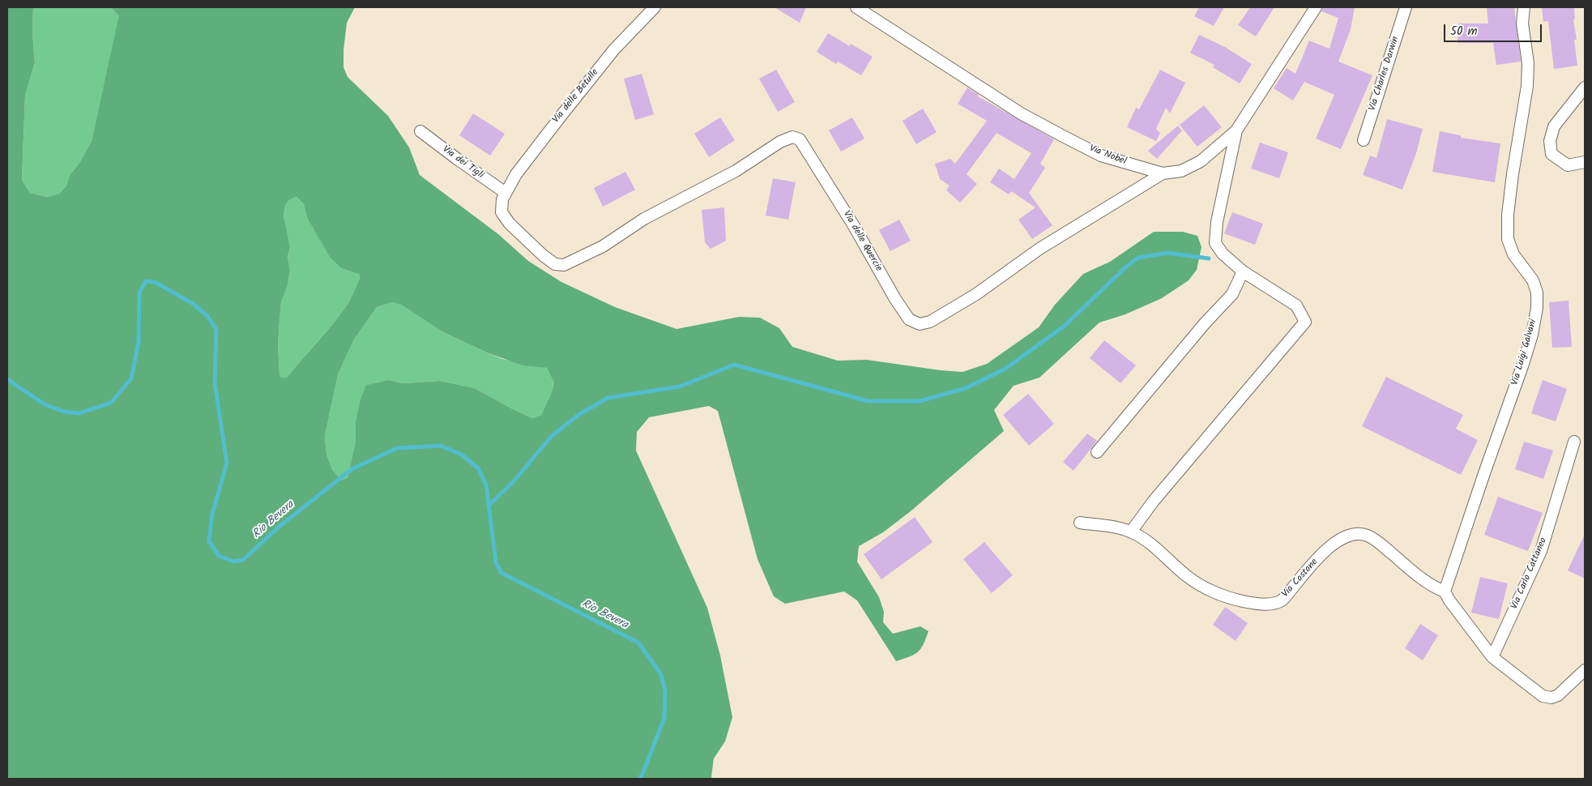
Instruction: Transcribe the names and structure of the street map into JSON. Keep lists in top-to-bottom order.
{
  "streets": {
    "street": [
      "Via Charles Darwin",
      "Via delle Betulle",
      "Via Nobel",
      "Via dei Tigli",
      "Via delle Quercie",
      "Via Luigi Galvani",
      "Via Carlo Cattaneo",
      "Via Costone"
    ]
  },
  "crossings": [
    ["Via delle Betulle", "Via dei Tigli"],
    ["Via delle Betulle", "Via delle Quercie"],
    ["Via Nobel", "Via delle Quercie"],
    ["Via Luigi Galvani", "Via Costone"]
  ],
  "water": ["Rio Bevera"],
  "scale_bar": "50 m"
}
